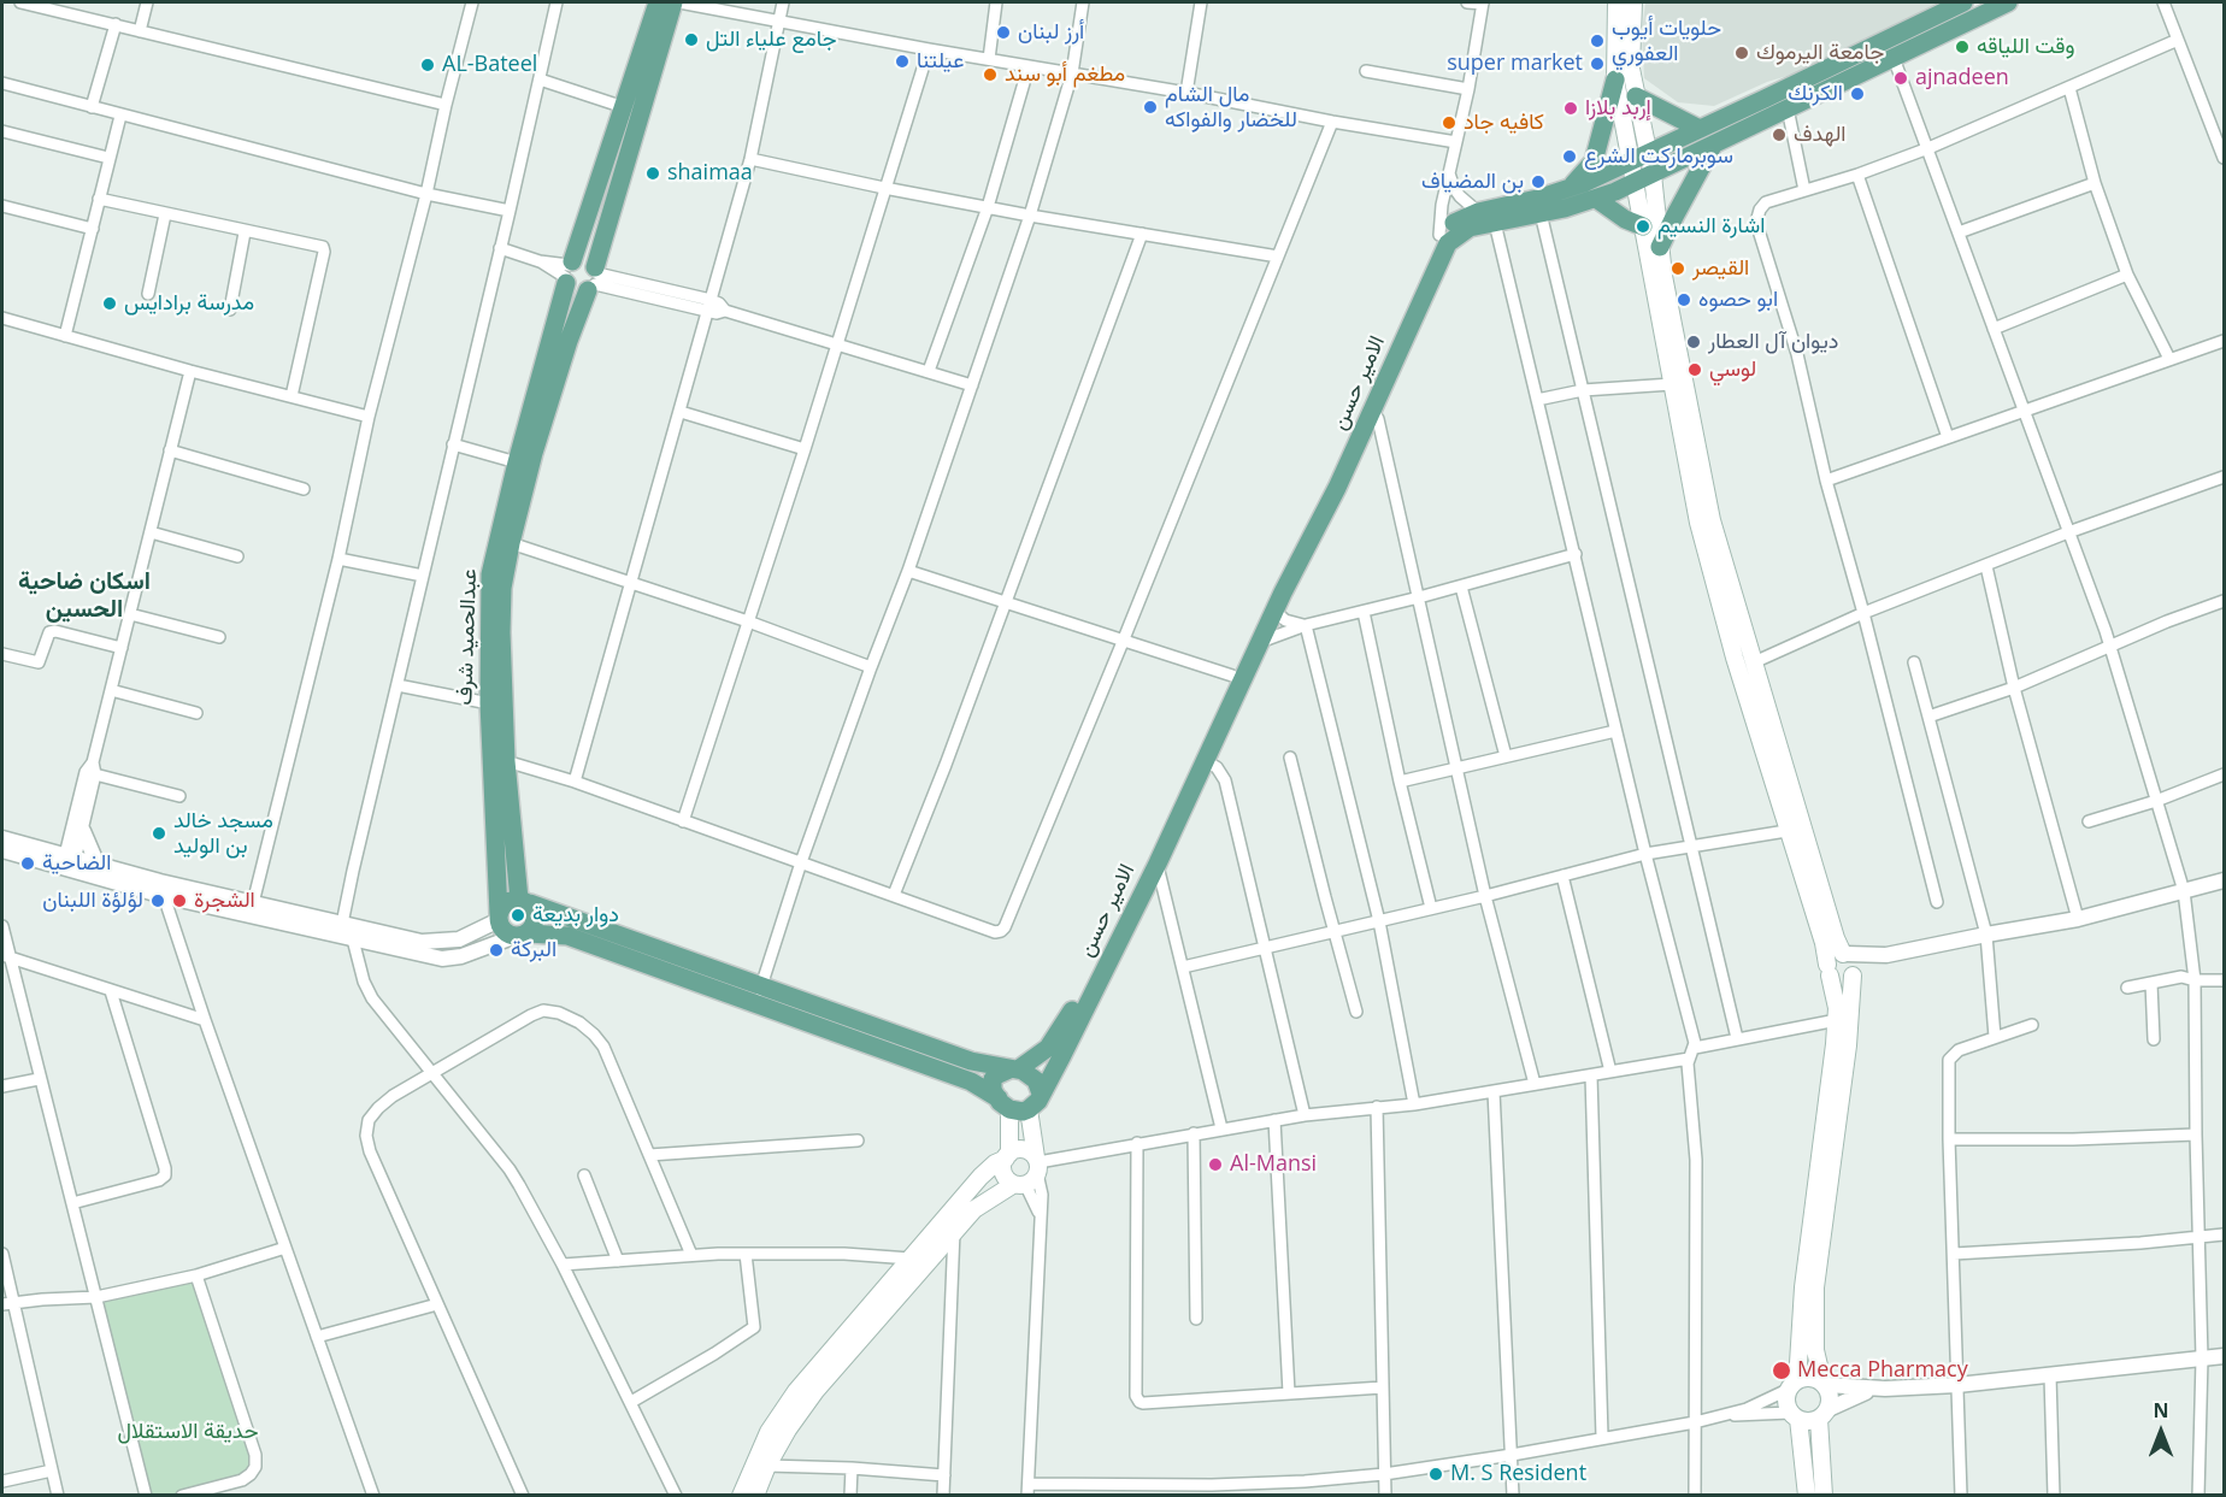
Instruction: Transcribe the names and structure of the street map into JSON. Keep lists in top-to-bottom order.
{
  "streets": {
    "main road": ["الامير حسن", "عبدالحميد شرف"]
  },
  "districts": ["اسكان ضاحية الحسين"],
  "parks": ["حديقة الاستقلال"],
  "places": [
    "أرز لبنان",
    "جامع علياء التل",
    "حلويات أيوب العفوري",
    "وقت اللياقه",
    "جامعة اليرموك",
    "عيلتنا",
    "super market",
    "AL-Bateel",
    "مطغم أبو سند",
    "ajnadeen",
    "الكرنك",
    "مال الشام للخضار والفواكه",
    "إربد بلازا",
    "كافيه جاد",
    "الهدف",
    "سوبرماركت الشرع",
    "shaimaa",
    "بن المضياف",
    "اشارة النسيم",
    "القيصر",
    "ابو حصوه",
    "مدرسة برادايس",
    "ديوان آل العطار",
    "لوسي",
    "مسجد خالد بن الوليد",
    "الضاحية",
    "لؤلؤة اللبنان",
    "الشجرة",
    "دوار بديعة",
    "البركة",
    "Al-Mansi",
    "Mecca Pharmacy",
    "M. S Resident"
  ],
  "north": "top"
}
